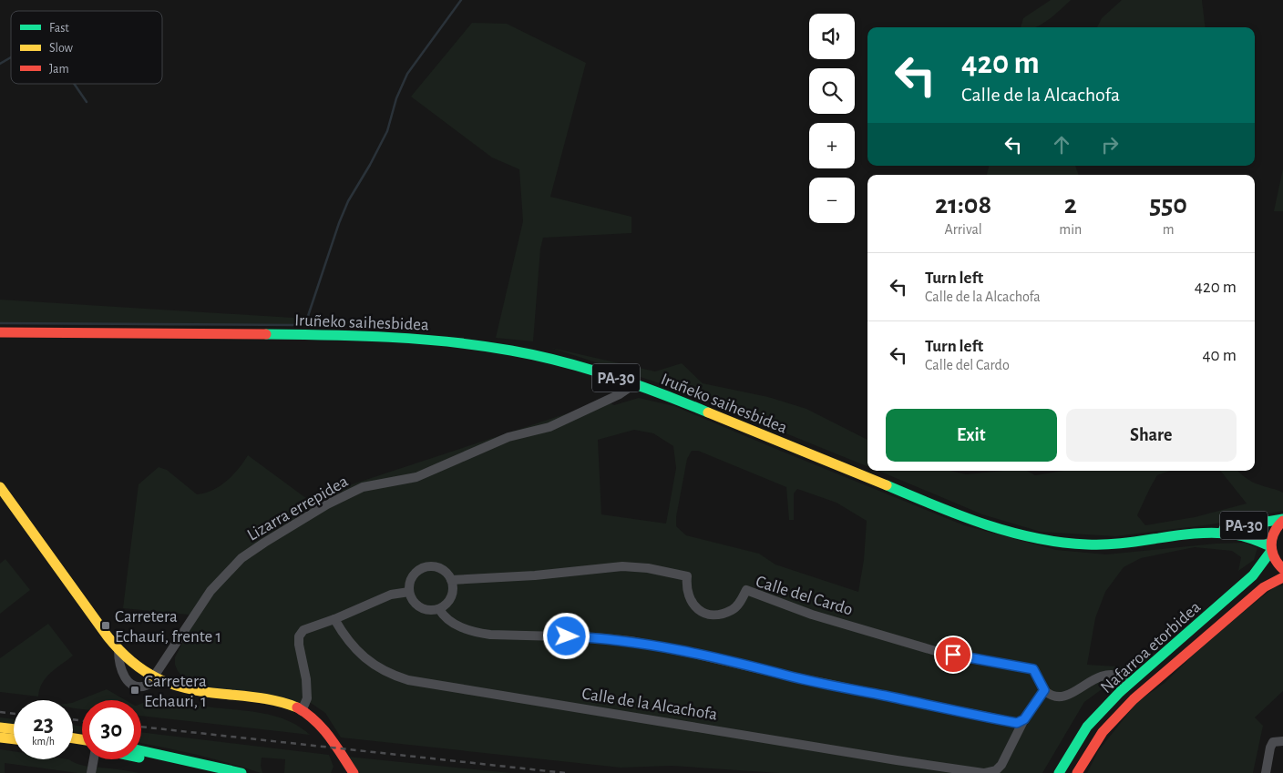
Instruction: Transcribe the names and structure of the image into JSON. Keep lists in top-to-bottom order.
{
  "streets": {
    "main road": ["Iruñeko saihesbidea", "PA-30", "Nafarroa etorbidea"],
    "street": ["Lizarra errepidea", "Calle del Cardo", "Calle de la Alcachofa"]
  },
  "crossings": [
    ["Iruñeko saihesbidea", "PA-30"],
    ["Iruñeko saihesbidea", "Lizarra errepidea"],
    ["Iruñeko saihesbidea", "Nafarroa etorbidea"],
    ["PA-30", "Nafarroa etorbidea"],
    ["Calle del Cardo", "Calle de la Alcachofa"]
  ],
  "places": {
    "transit": ["Carretera Echauri, frente 1", "Carretera Echauri, 1"]
  },
  "legend": ["Fast", "Slow", "Jam"],
  "page": {
    "map_buttons": ["+", "−"],
    "turn": ["420 m", "Calle de la Alcachofa"],
    "eta": [
      "21:08",
      "Arrival",
      "2",
      "min",
      "550",
      "m"
    ],
    "list": [
      {
        "name": "Turn left",
        "note": "Calle de la Alcachofa",
        "value": "420 m"
      },
      {
        "name": "Turn left",
        "note": "Calle del Cardo",
        "value": "40 m"
      }
    ],
    "buttons": ["Exit", "Share"],
    "speed": "23 km/h",
    "limit": "30"
  }
}
